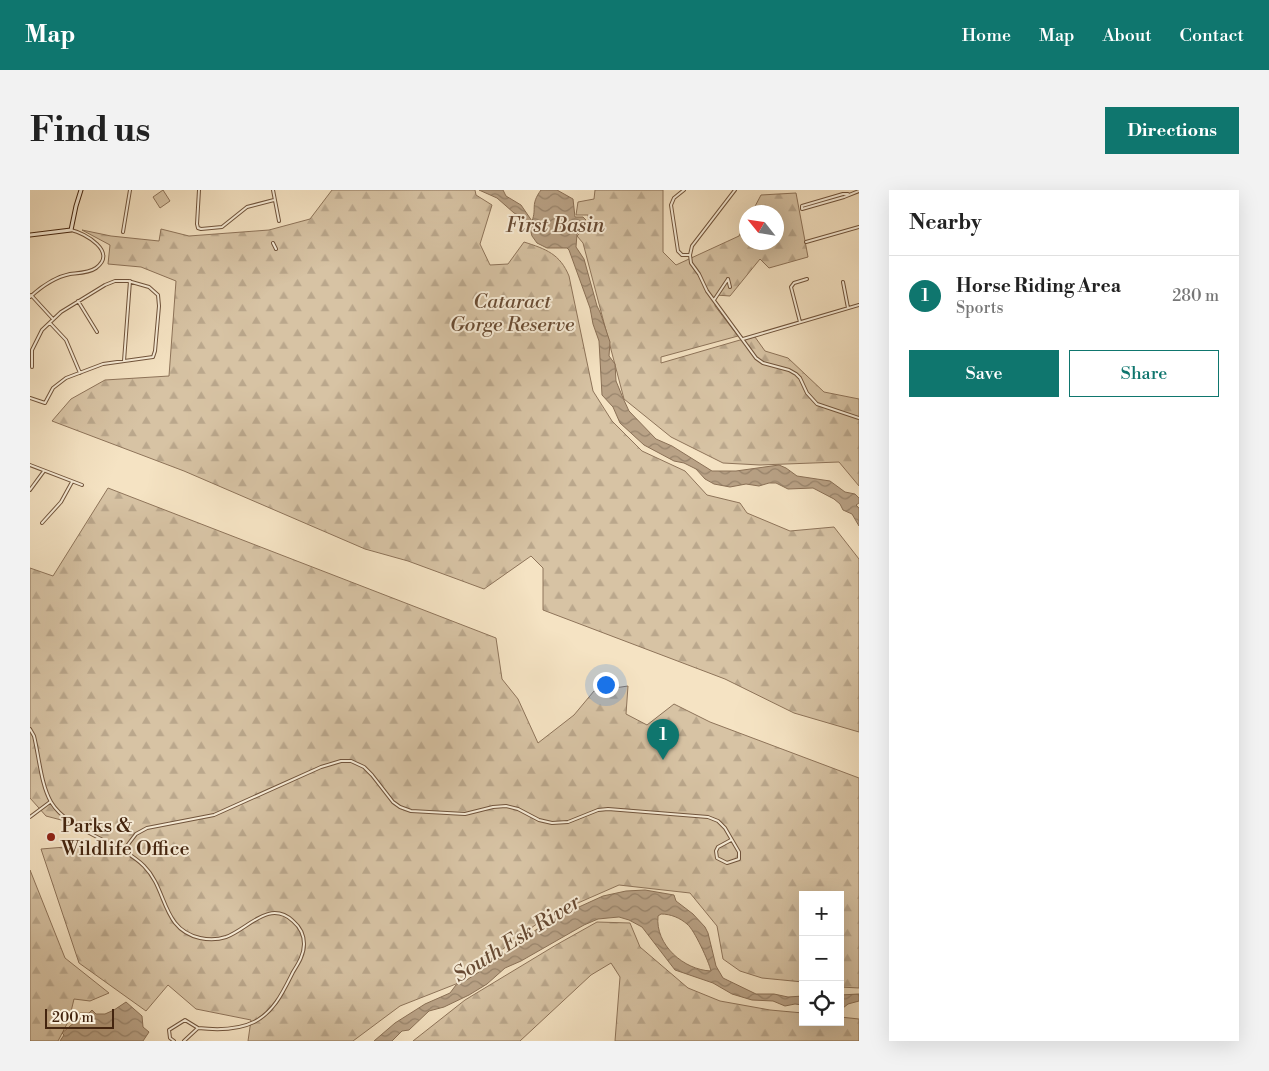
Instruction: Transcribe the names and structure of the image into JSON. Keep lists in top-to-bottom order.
{
  "water": ["First Basin", "South Esk River"],
  "parks": ["Cataract Gorge Reserve"],
  "places": ["Parks & Wildlife Office"],
  "scale_bar": "200 m",
  "north": "top left",
  "page": {
    "header": "Map",
    "nav": [
      "Home",
      "Map",
      "About",
      "Contact"
    ],
    "buttons": [
      "Directions",
      ["Save", "Share"]
    ],
    "title": "Find us",
    "heading": "Nearby",
    "list": [
      {
        "mark": "1",
        "name": "Horse Riding Area",
        "note": "Sports",
        "value": "280 m"
      }
    ],
    "pins": "1",
    "map_buttons": ["+", "−"],
    "scale": "200 m"
  }
}
